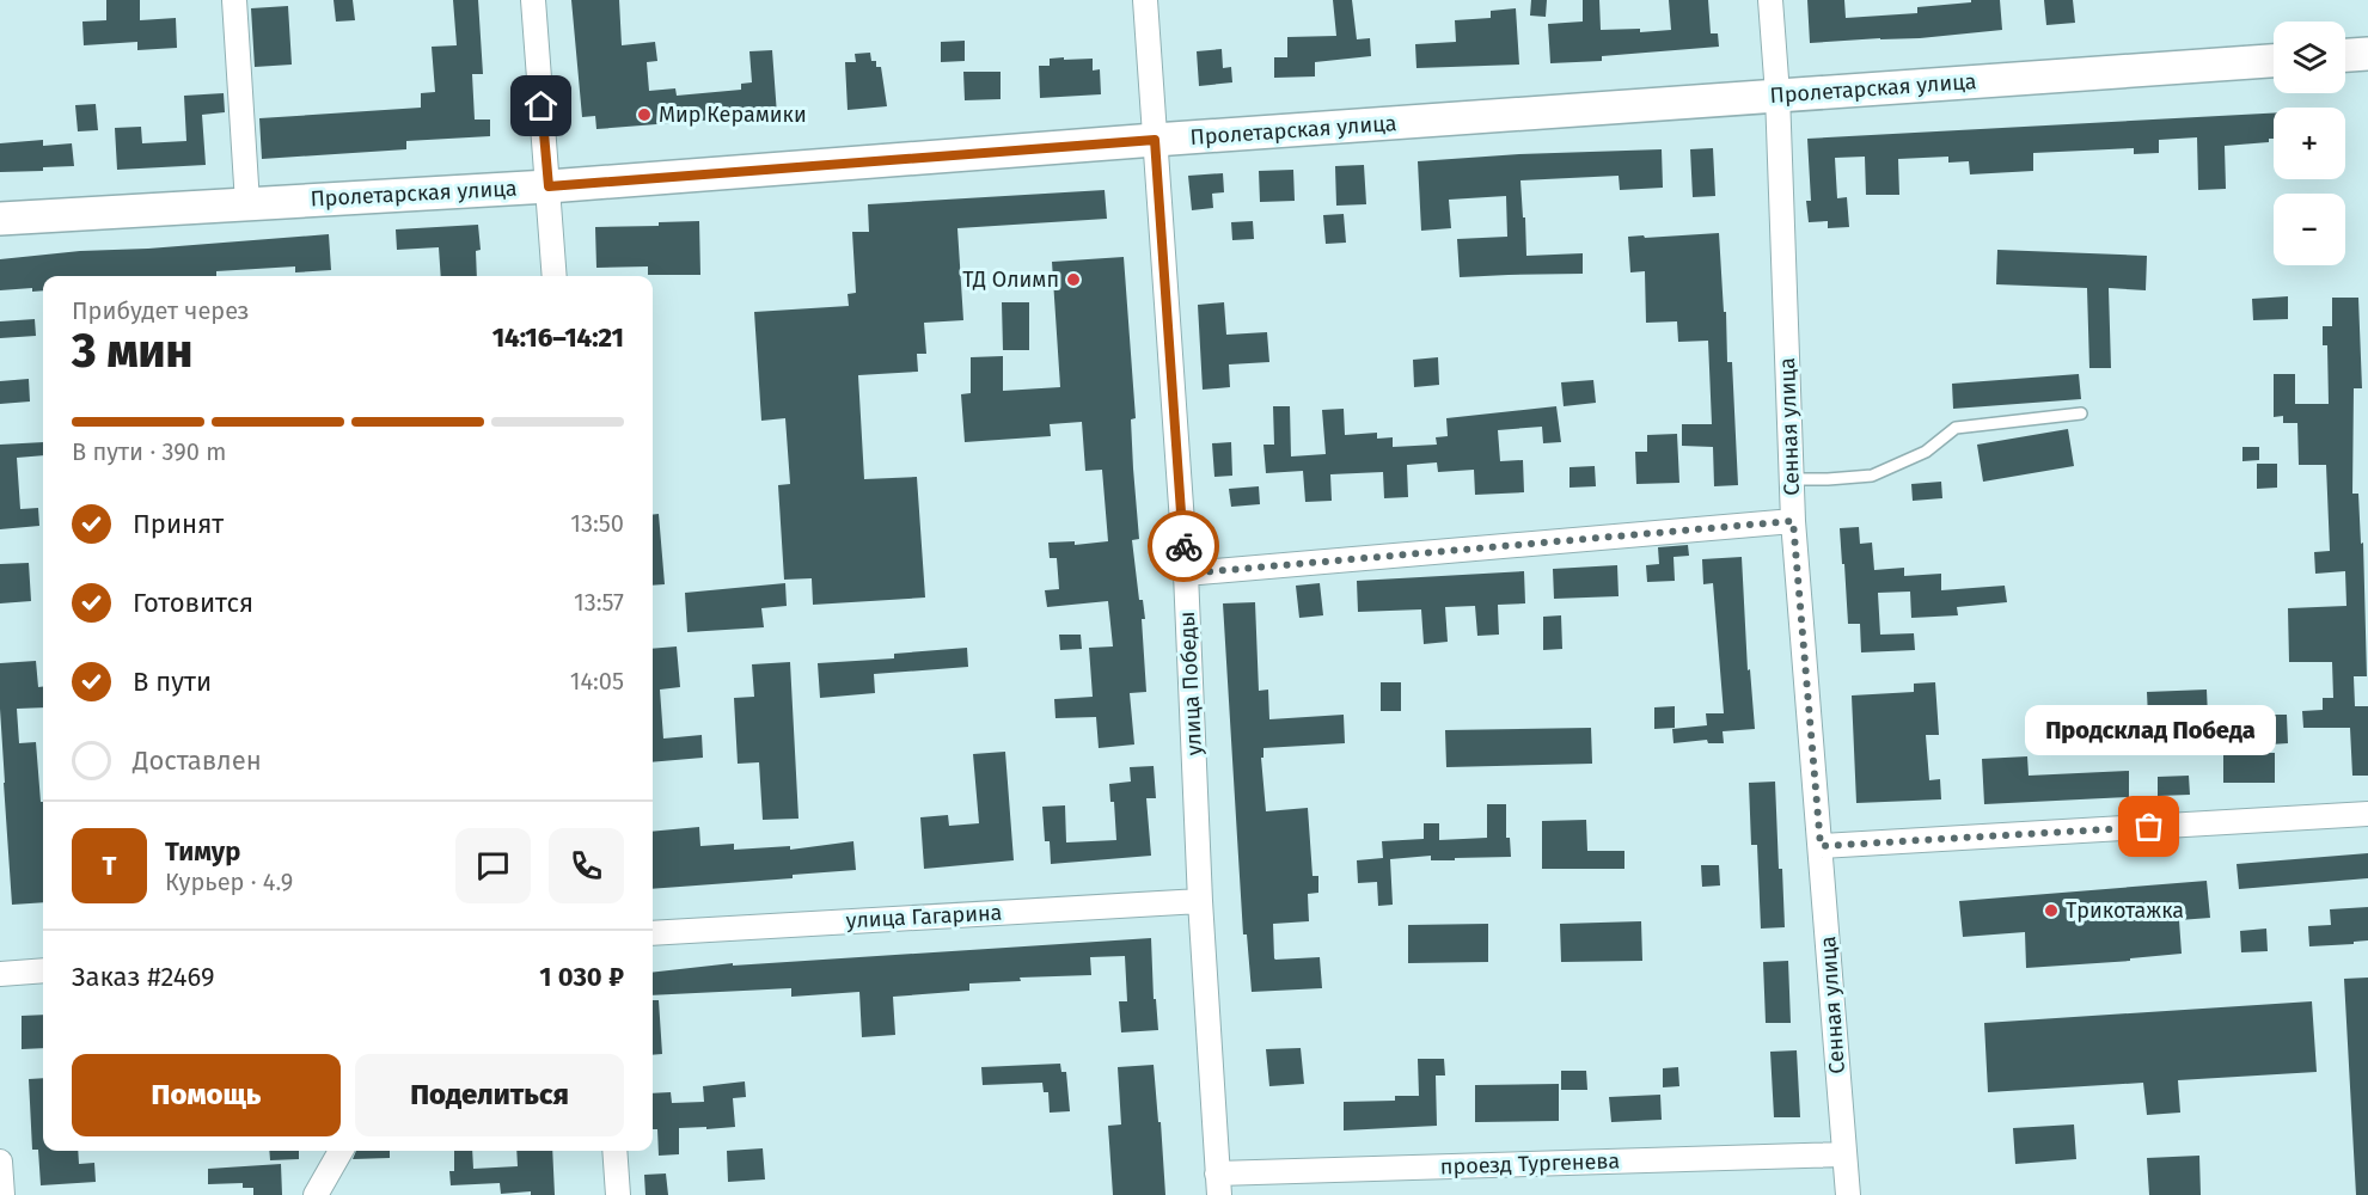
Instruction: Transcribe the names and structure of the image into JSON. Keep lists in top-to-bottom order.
{
  "streets": {
    "street": [
      "Пролетарская улица",
      "Сенная улица",
      "улица Победы",
      "улица Гагарина",
      "проезд Тургенева"
    ]
  },
  "crossings": [
    ["Пролетарская улица", "Сенная улица"],
    ["Пролетарская улица", "улица Победы"],
    ["Сенная улица", "проезд Тургенева"],
    ["улица Победы", "улица Гагарина"],
    ["улица Победы", "проезд Тургенева"]
  ],
  "places": [
    "Мир Керамики",
    "ТД Олимп",
    "Продсклад Победа",
    "Трикотажка"
  ],
  "page": {
    "map_buttons": ["+", "−"],
    "heading": ["3 мин", "Прибудет через", "14:16–14:21"],
    "panel": [
      "Тимур",
      "Курьер · 4.9",
      "Заказ #2469",
      "1 030 ₽"
    ],
    "bar": "В пути · 390 m",
    "list": [
      ["Принят", "13:50"],
      ["Готовится", "13:57"],
      ["В пути", "14:05"],
      "Доставлен"
    ],
    "bubble": "Продсклад Победа",
    "round": "Т",
    "buttons": ["Помощь", "Поделиться"]
  }
}
